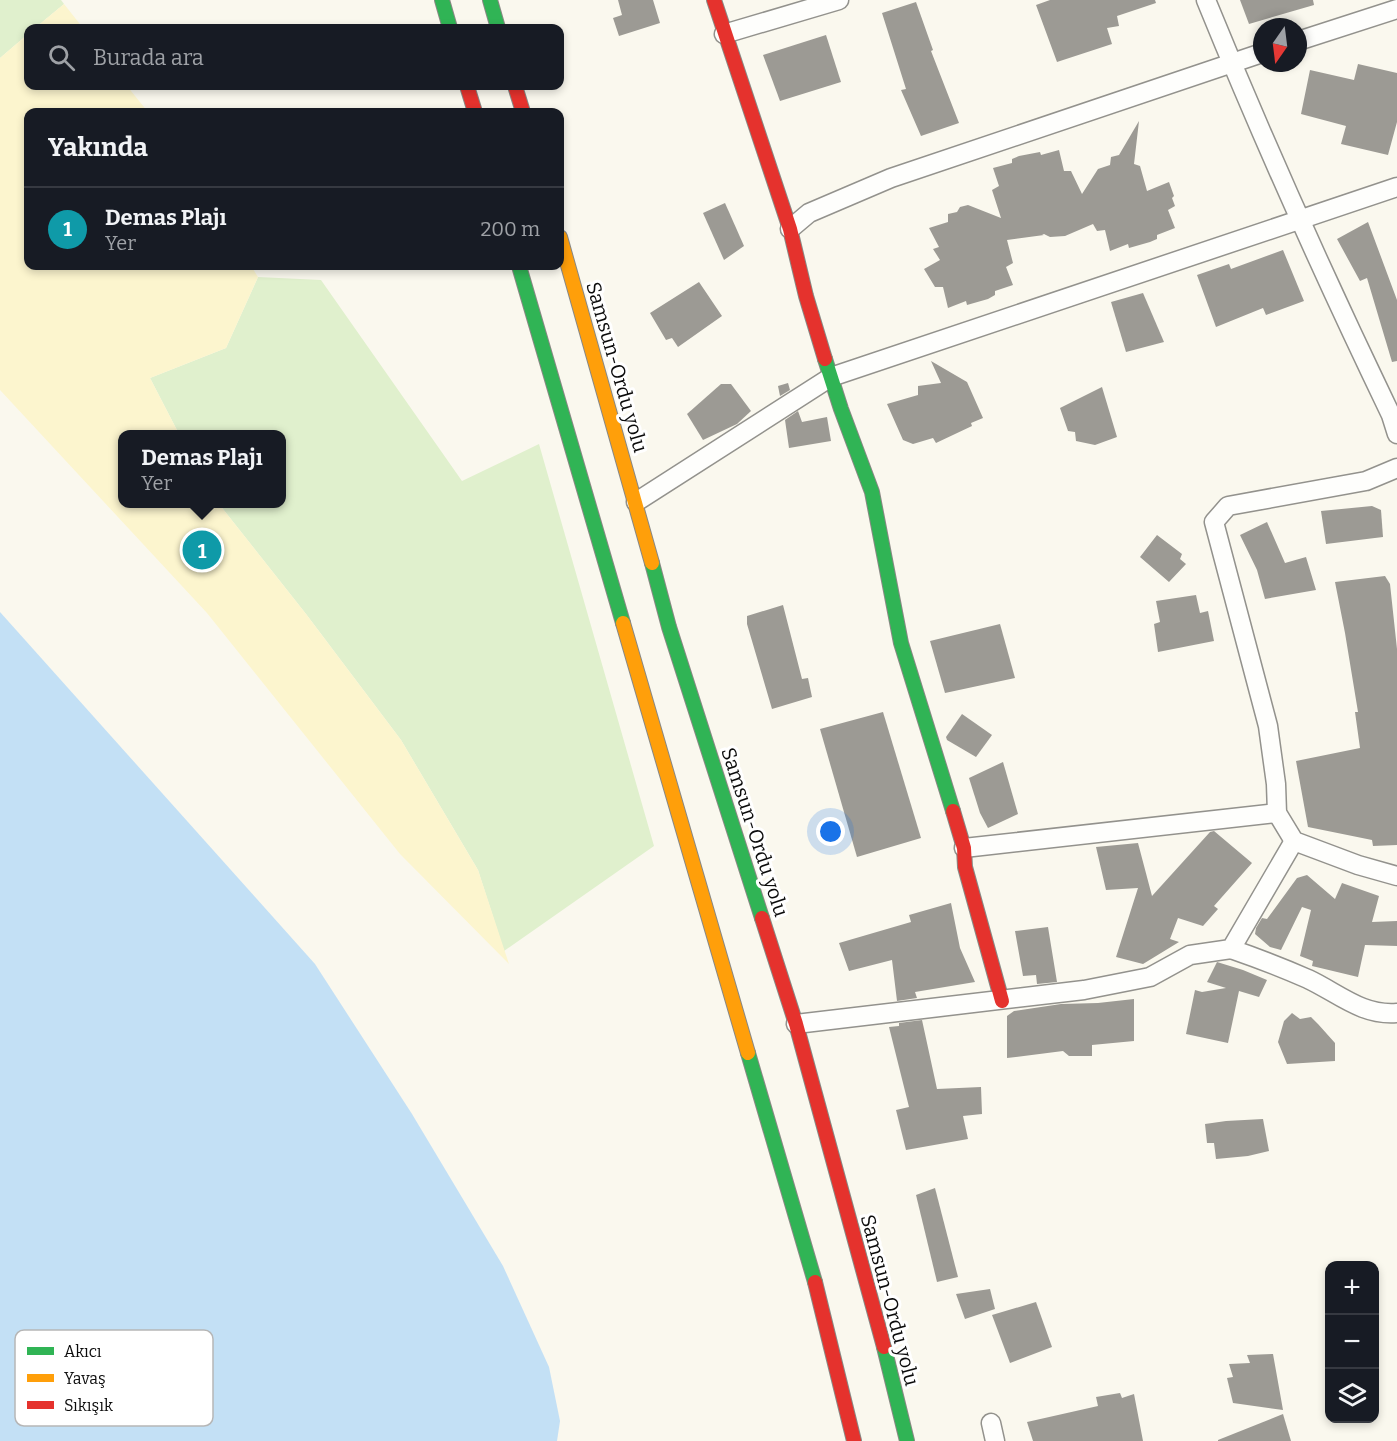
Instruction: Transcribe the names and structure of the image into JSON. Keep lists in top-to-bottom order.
{
  "streets": {
    "main road": ["Samsun-Ordu yolu"]
  },
  "legend": ["Akıcı", "Yavaş", "Sıkışık"],
  "north": "bottom",
  "page": {
    "search": "Burada ara",
    "heading": "Yakında",
    "list": [
      {
        "mark": "1",
        "name": "Demas Plajı",
        "note": "Yer",
        "value": "200 m"
      }
    ],
    "popup": ["Demas Plajı", "Yer"],
    "pins": "1",
    "map_buttons": ["+", "−"]
  }
}
